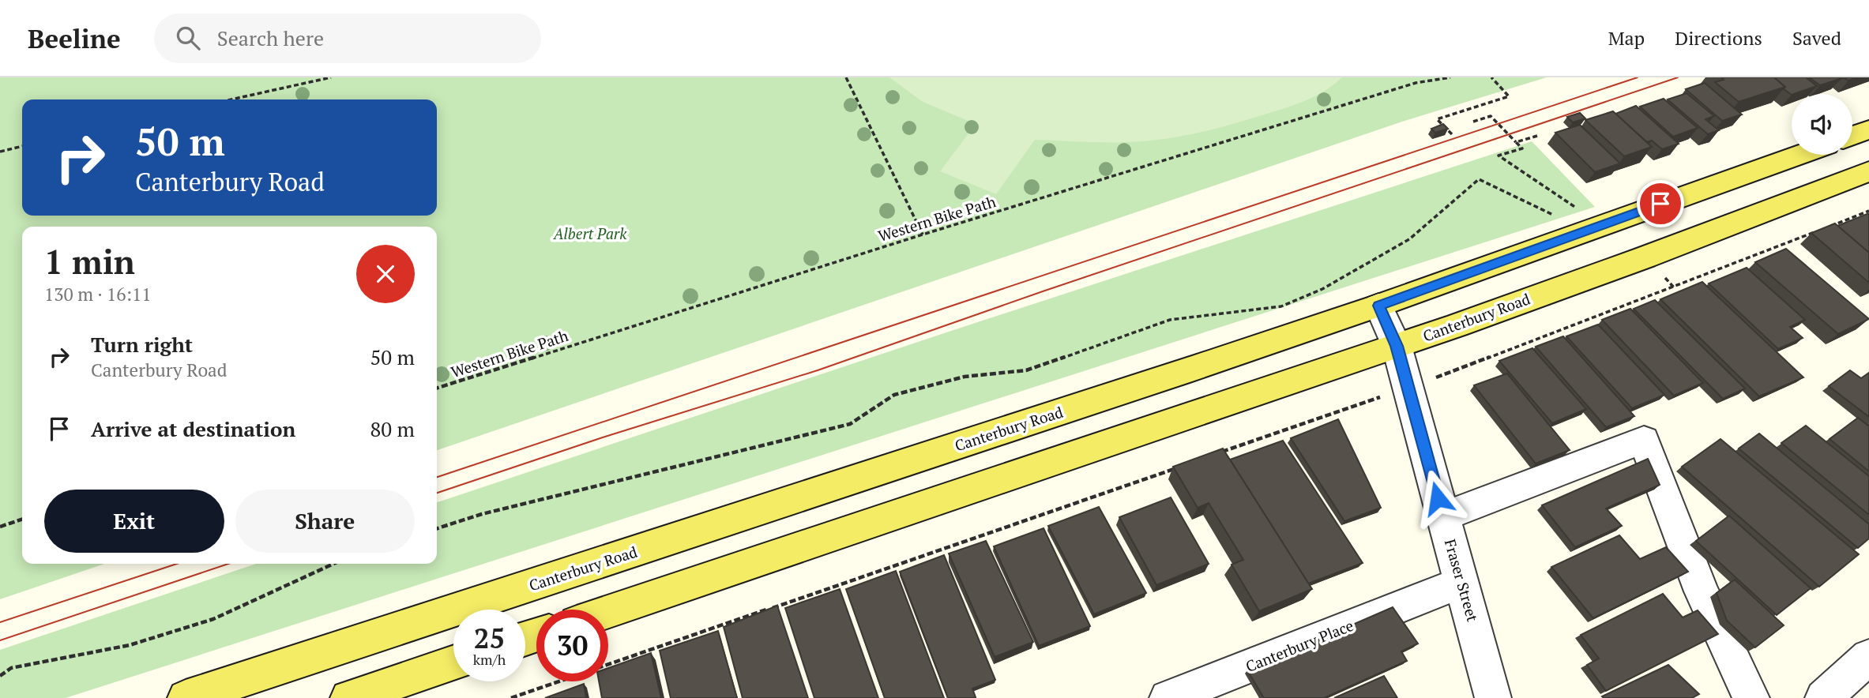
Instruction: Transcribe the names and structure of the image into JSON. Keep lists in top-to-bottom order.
{
  "streets": {
    "main road": ["Canterbury Road"],
    "street": ["Fraser Street", "Canterbury Place"],
    "path": ["Western Bike Path"]
  },
  "crossings": [
    ["Canterbury Road", "Fraser Street"],
    ["Fraser Street", "Canterbury Place"]
  ],
  "parks": ["Albert Park"],
  "page": {
    "header": "Beeline",
    "search": "Search here",
    "nav": ["Map", "Directions", "Saved"],
    "turn": ["50 m", "Canterbury Road"],
    "heading": ["1 min", "130 m · 16:11"],
    "list": [
      {
        "name": "Turn right",
        "note": "Canterbury Road",
        "value": "50 m"
      },
      {
        "name": "Arrive at destination",
        "value": "80 m"
      }
    ],
    "buttons": ["Exit", "Share"],
    "speed": "25 km/h",
    "limit": "30"
  }
}
